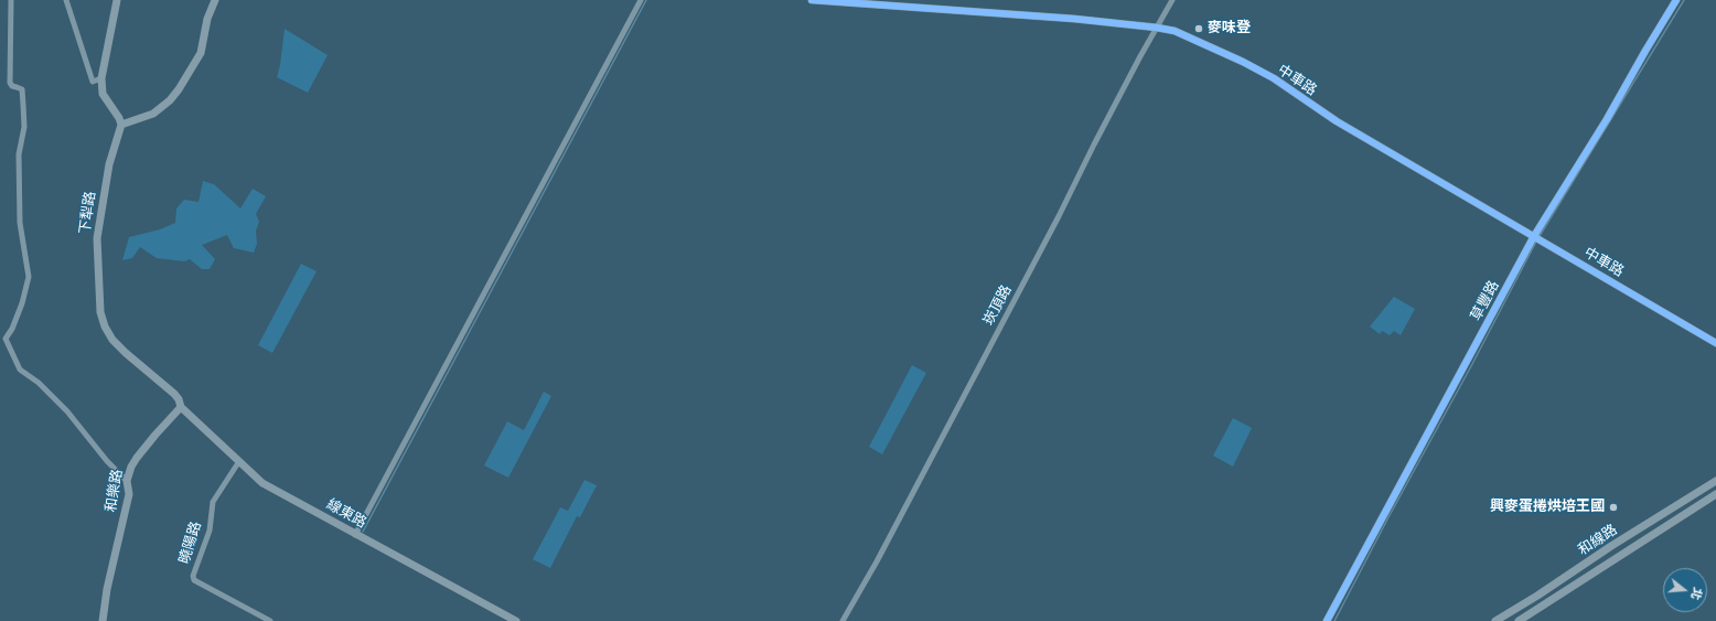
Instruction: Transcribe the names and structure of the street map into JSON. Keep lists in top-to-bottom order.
{
  "streets": {
    "street": [
      "中車路",
      "下犁路",
      "草豐路",
      "崁頂路",
      "和樂路",
      "線東路",
      "和線路",
      "曉陽路"
    ]
  },
  "crossings": [
    ["中車路", "草豐路"],
    ["中車路", "崁頂路"],
    ["下犁路", "和樂路"],
    ["下犁路", "線東路"],
    ["和樂路", "線東路"],
    ["線東路", "曉陽路"]
  ],
  "places": ["麥味登", "興麥蛋捲烘培王國"],
  "north": "right"
}
